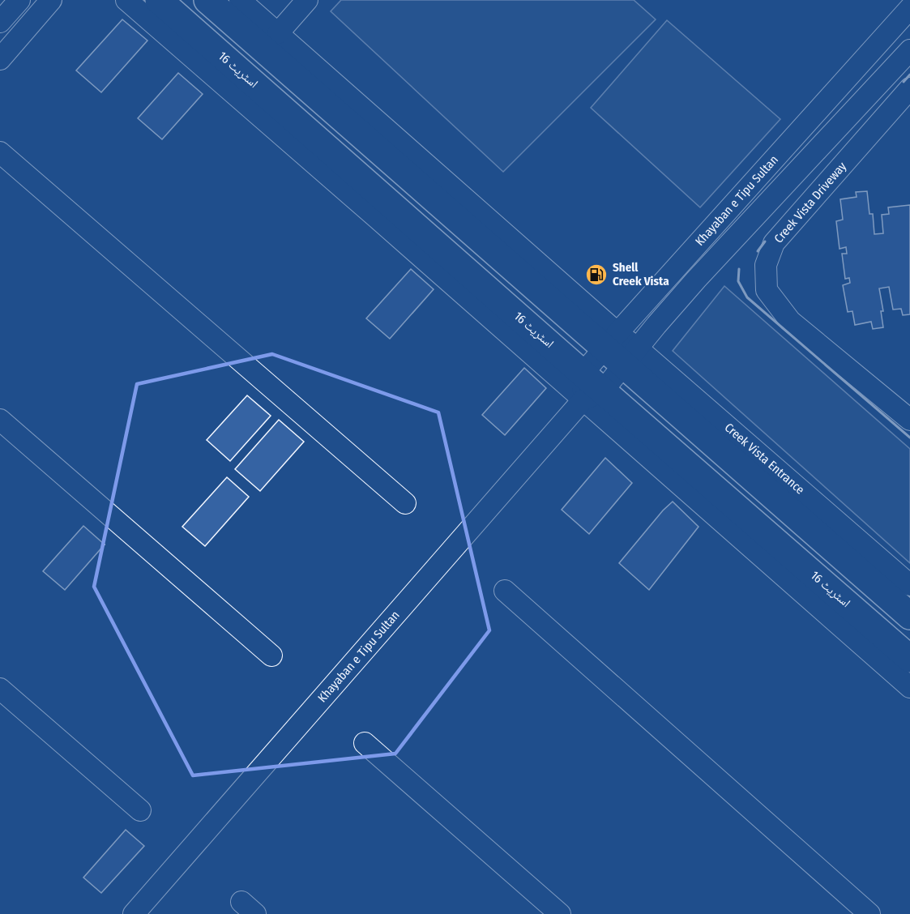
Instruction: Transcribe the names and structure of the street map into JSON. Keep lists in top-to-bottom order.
{
  "streets": {
    "main road": ["اسٹریٹ 16"],
    "street": ["Khayaban e Tipu Sultan", "Creek Vista Driveway", "Creek Vista Entrance"]
  },
  "crossings": [
    ["اسٹریٹ 16", "Khayaban e Tipu Sultan"],
    ["Khayaban e Tipu Sultan", "Creek Vista Entrance"]
  ],
  "places": {
    "fuel station": ["Shell Creek Vista"]
  }
}
